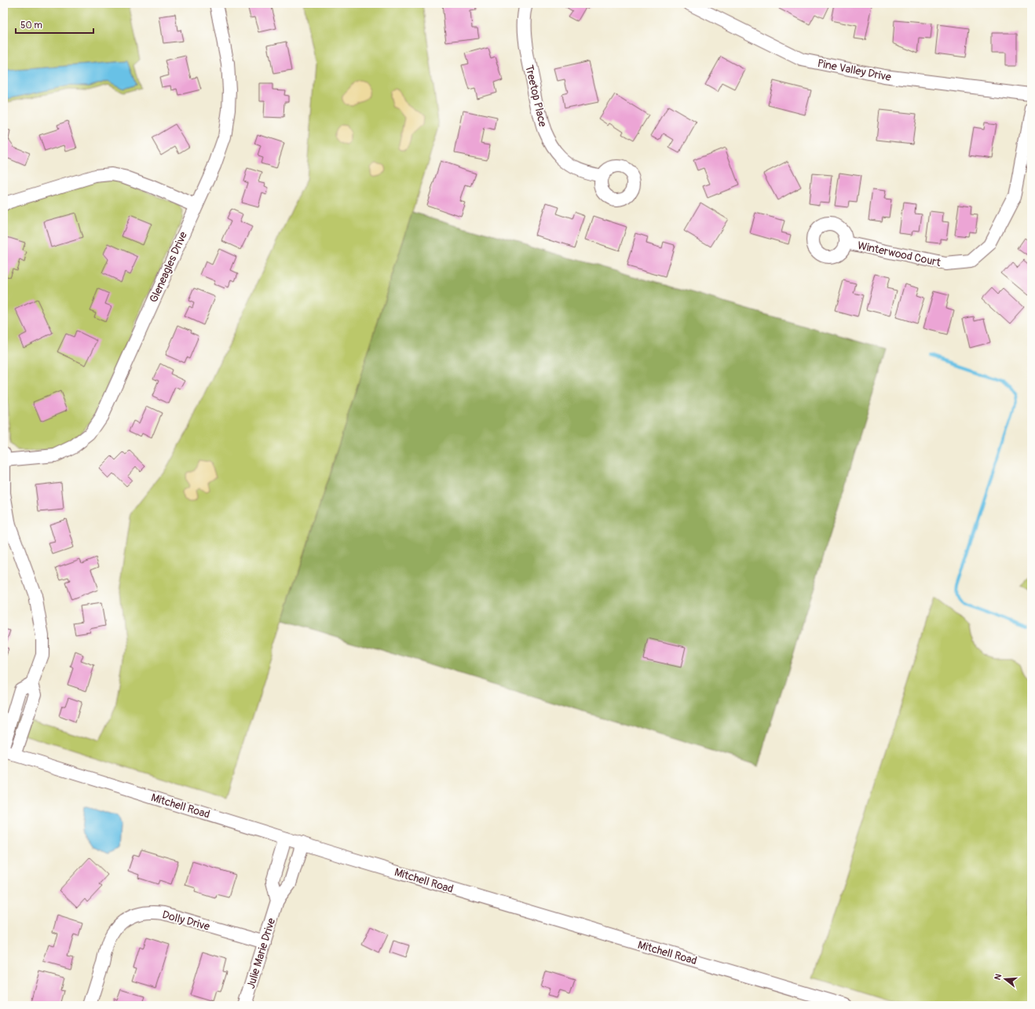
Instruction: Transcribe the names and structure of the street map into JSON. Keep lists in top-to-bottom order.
{
  "streets": {
    "street": [
      "Pine Valley Drive",
      "Treetop Place",
      "Winterwood Court",
      "Gleneagles Drive",
      "Mitchell Road",
      "Dolly Drive",
      "Julie Marie Drive"
    ]
  },
  "crossings": [
    ["Mitchell Road", "Julie Marie Drive"],
    ["Dolly Drive", "Julie Marie Drive"]
  ],
  "scale_bar": "50 m",
  "north": "left"
}
